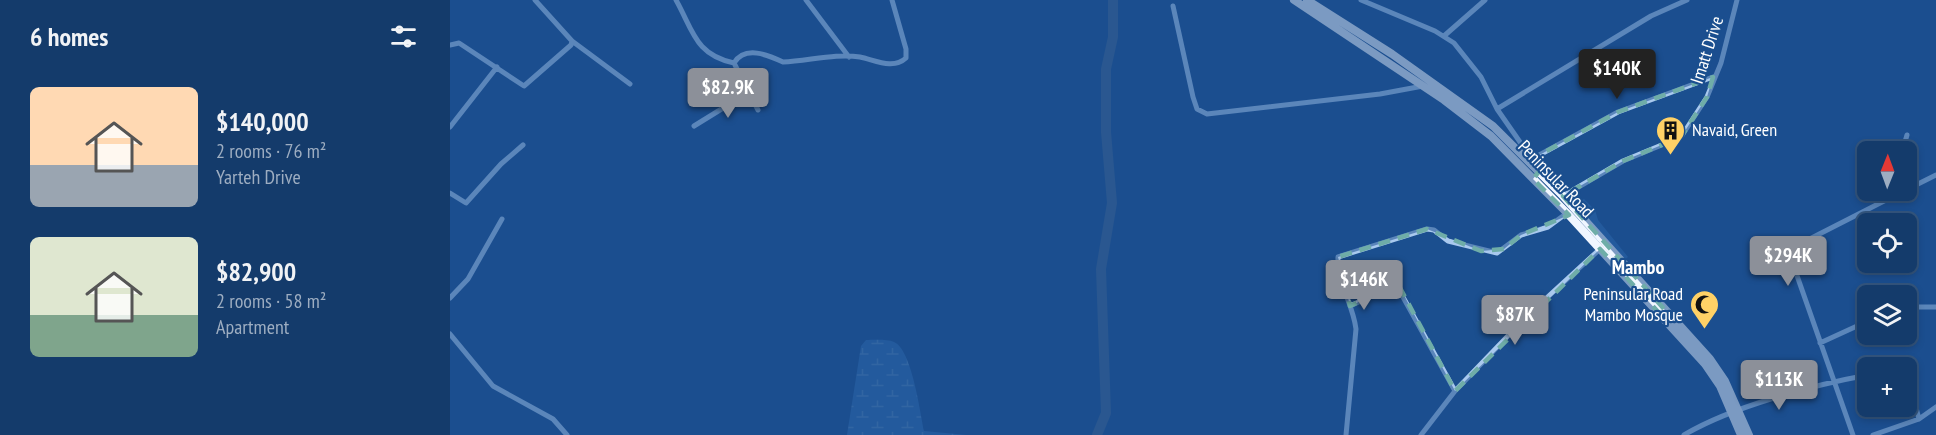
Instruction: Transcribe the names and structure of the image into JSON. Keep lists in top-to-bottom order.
{
  "streets": {
    "main road": ["Peninsular Road"],
    "street": ["Imatt Drive"]
  },
  "crossings": [
    ["Imatt Drive", "Peninsular Road"]
  ],
  "districts": ["Mambo"],
  "places": {
    "building": ["Navaid, Green"],
    "mosque": ["Peninsular Road Mambo Mosque"]
  },
  "north": "top",
  "page": {
    "heading": "6 homes",
    "price": [
      "$140K",
      "$82.9K",
      "$294K",
      "$146K",
      "$87K",
      "$113K"
    ],
    "list": [
      {
        "name": "$140,000",
        "note": "2 rooms · 76 m² · Yarteh Drive"
      },
      {
        "name": "$82,900",
        "note": "2 rooms · 58 m² · Apartment"
      }
    ],
    "map_buttons": "+"
  }
}
